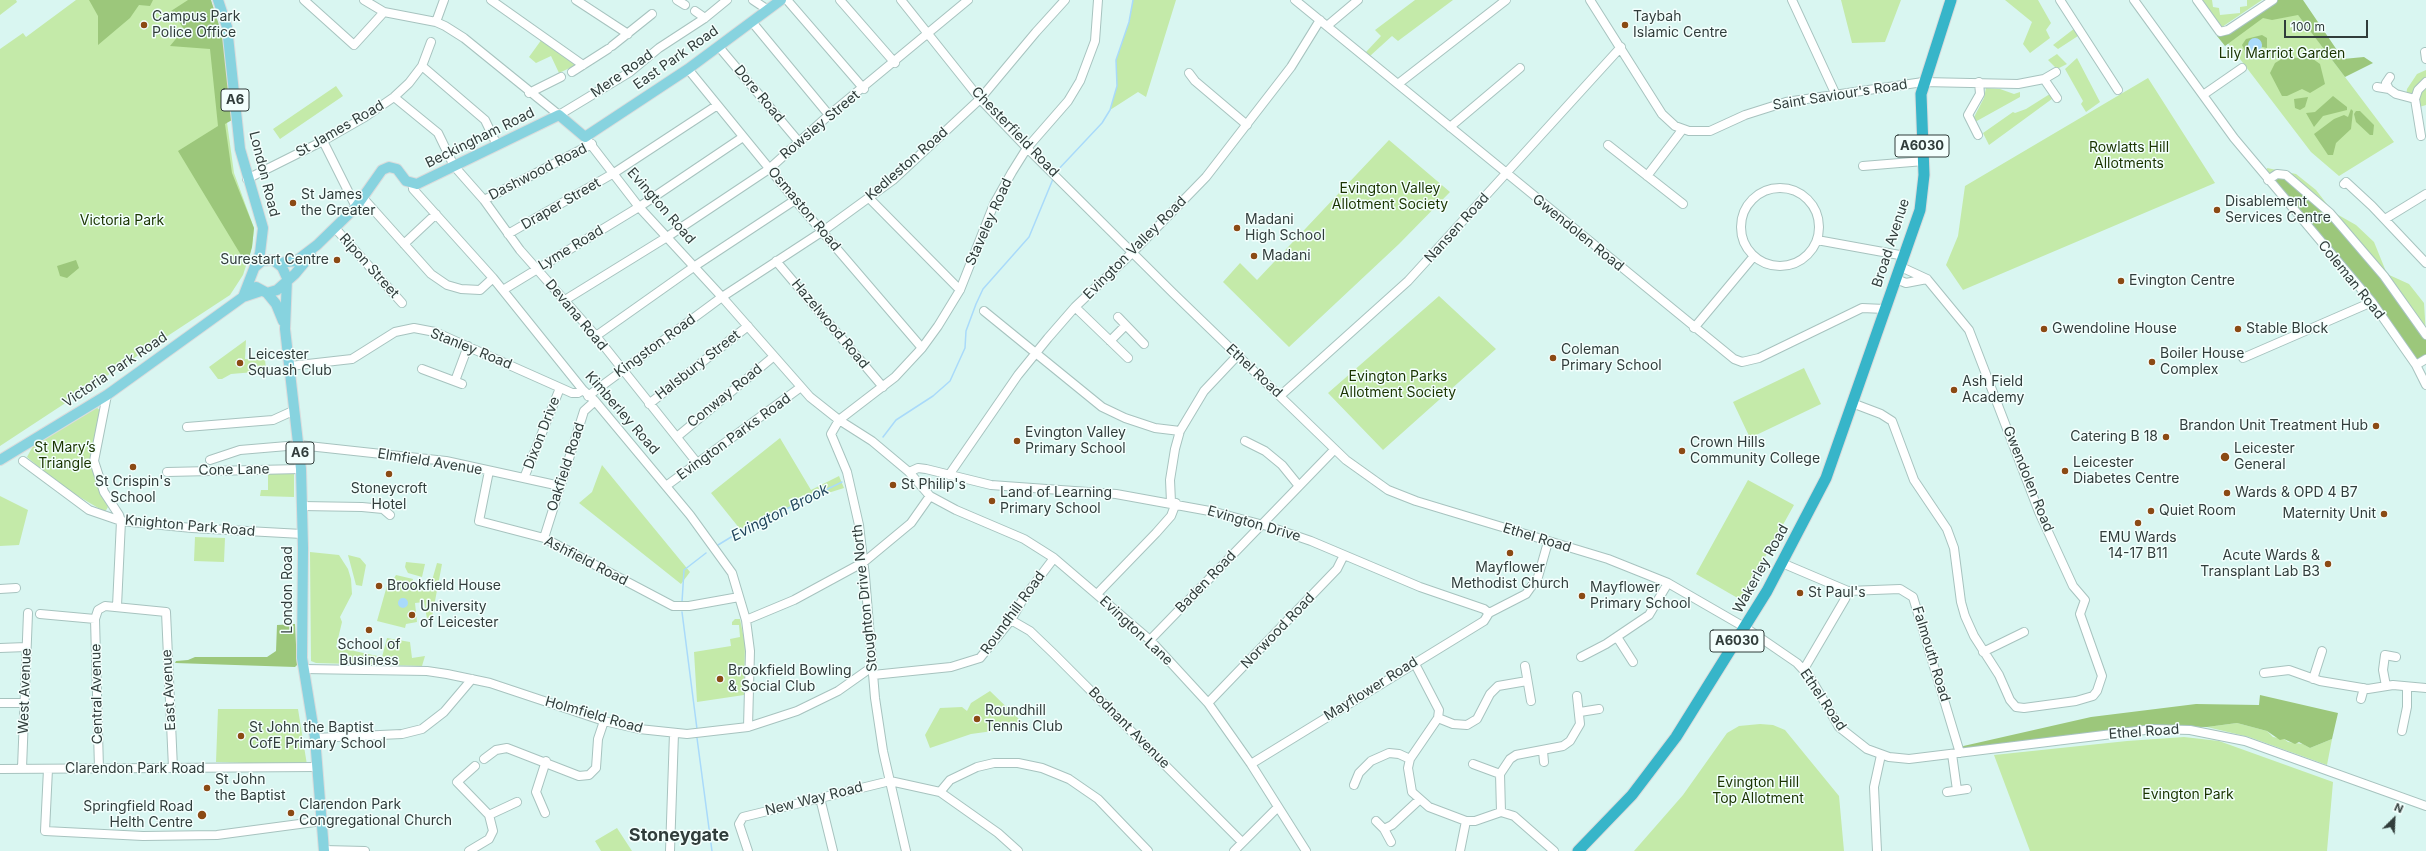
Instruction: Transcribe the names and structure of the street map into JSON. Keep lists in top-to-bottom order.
{
  "streets": {
    "highway": ["A6030", "Broad Avenue", "Wakerley Road"],
    "main road": [
      "East Park Road",
      "A6",
      "Beckingham Road",
      "London Road",
      "Evington Road",
      "Victoria Park Road",
      "Kimberley Road"
    ],
    "street": [
      "Mere Road",
      "Dore Road",
      "Saint Saviour's Road",
      "Rowsley Street",
      "St James Road",
      "Chesterfield Road",
      "Kedleston Road",
      "Dashwood Road",
      "Draper Street",
      "Osmaston Road",
      "Staveley Road",
      "Nansen Road",
      "Gwendolen Road",
      "Lyme Road",
      "Evington Valley Road",
      "Ripon Street",
      "Coleman Road",
      "Devana Road",
      "Hazelwood Road",
      "Kingston Road",
      "Stanley Road",
      "Halsbury Street",
      "Ethel Road",
      "Conway Road",
      "Dixon Drive",
      "Evington Parks Road",
      "Elmfield Avenue",
      "Oakfield Road",
      "Cone Lane",
      "Evington Drive",
      "Knighton Park Road",
      "Ashfield Road",
      "Baden Road",
      "Stoughton Drive North",
      "Roundhill Road",
      "Evington Lane",
      "Norwood Road",
      "Falmouth Road",
      "Mayflower Road",
      "East Avenue",
      "West Avenue",
      "Central Avenue",
      "Holmfield Road",
      "Bodnant Avenue",
      "Clarendon Park Road",
      "New Way Road"
    ]
  },
  "crossings": [
    ["East Park Road", "Dore Road"],
    ["East Park Road", "Dashwood Road"],
    ["East Park Road", "Evington Road"],
    ["East Park Road", "Osmaston Road"],
    ["Mere Road", "Beckingham Road"],
    ["Mere Road", "Evington Road"],
    ["Dore Road", "Rowsley Street"],
    ["Saint Saviour's Road", "Broad Avenue"],
    ["Rowsley Street", "Chesterfield Road"],
    ["Rowsley Street", "Evington Road"],
    ["Rowsley Street", "Osmaston Road"],
    ["Rowsley Street", "Devana Road"],
    ["St James Road", "London Road"],
    ["St James Road", "Devana Road"],
    ["Chesterfield Road", "Kedleston Road"],
    ["Chesterfield Road", "Staveley Road"],
    ["Chesterfield Road", "Evington Valley Road"],
    ["Chesterfield Road", "Ethel Road"],
    ["Beckingham Road", "Evington Road"],
    ["Beckingham Road", "Devana Road"],
    ["Beckingham Road", "Kimberley Road"],
    ["Kedleston Road", "Evington Road"],
    ["Kedleston Road", "Osmaston Road"],
    ["Kedleston Road", "Hazelwood Road"],
    ["Kedleston Road", "Kingston Road"],
    ["Dashwood Road", "Evington Road"],
    ["Dashwood Road", "Devana Road"],
    ["London Road", "Stanley Road"],
    ["London Road", "Victoria Park Road"],
    ["London Road", "Elmfield Avenue"],
    ["London Road", "Cone Lane"],
    ["London Road", "Knighton Park Road"],
    ["London Road", "Holmfield Road"],
    ["London Road", "Clarendon Park Road"],
    ["Draper Street", "Evington Road"],
    ["Draper Street", "Osmaston Road"],
    ["Draper Street", "Devana Road"],
    ["Evington Road", "Staveley Road"],
    ["Evington Road", "Lyme Road"],
    ["Evington Road", "Kingston Road"],
    ["Evington Road", "Halsbury Street"],
    ["Evington Road", "Conway Road"],
    ["Evington Road", "Evington Parks Road"],
    ["Evington Road", "Evington Drive"],
    ["Evington Road", "Stoughton Drive North"],
    ["Evington Road", "Evington Lane"],
    ["Osmaston Road", "Staveley Road"],
    ["Osmaston Road", "Lyme Road"],
    ["Staveley Road", "Hazelwood Road"],
    ["Staveley Road", "Stoughton Drive North"],
    ["Nansen Road", "Gwendolen Road"],
    ["Nansen Road", "Ethel Road"],
    ["Gwendolen Road", "Broad Avenue"],
    ["Gwendolen Road", "Evington Valley Road"],
    ["Gwendolen Road", "Wakerley Road"],
    ["Broad Avenue", "Wakerley Road"],
    ["Lyme Road", "Devana Road"],
    ["Lyme Road", "Kimberley Road"],
    ["Evington Valley Road", "Ethel Road"],
    ["Evington Valley Road", "Evington Drive"],
    ["Devana Road", "Kingston Road"],
    ["Devana Road", "Halsbury Street"],
    ["Devana Road", "Conway Road"],
    ["Devana Road", "Evington Parks Road"],
    ["Kingston Road", "Stanley Road"],
    ["Kingston Road", "Kimberley Road"],
    ["Kingston Road", "Oakfield Road"],
    ["Stanley Road", "Kimberley Road"],
    ["Stanley Road", "Dixon Drive"],
    ["Stanley Road", "Oakfield Road"],
    ["Ethel Road", "Wakerley Road"],
    ["Ethel Road", "Baden Road"],
    ["Ethel Road", "Falmouth Road"],
    ["Kimberley Road", "Evington Parks Road"],
    ["Kimberley Road", "Oakfield Road"],
    ["Kimberley Road", "Ashfield Road"],
    ["Kimberley Road", "Holmfield Road"],
    ["Dixon Drive", "Elmfield Avenue"],
    ["Elmfield Avenue", "Oakfield Road"],
    ["Elmfield Avenue", "Ashfield Road"],
    ["Oakfield Road", "Ashfield Road"],
    ["Evington Drive", "Baden Road"],
    ["Evington Drive", "Evington Lane"],
    ["Evington Drive", "Norwood Road"],
    ["Evington Drive", "Mayflower Road"],
    ["Wakerley Road", "Falmouth Road"],
    ["Baden Road", "Evington Lane"],
    ["Stoughton Drive North", "Roundhill Road"],
    ["Stoughton Drive North", "Holmfield Road"],
    ["Stoughton Drive North", "New Way Road"],
    ["Roundhill Road", "Evington Lane"],
    ["Roundhill Road", "Holmfield Road"],
    ["Roundhill Road", "Bodnant Avenue"],
    ["Evington Lane", "Norwood Road"],
    ["Evington Lane", "Mayflower Road"],
    ["East Avenue", "Clarendon Park Road"],
    ["West Avenue", "Clarendon Park Road"],
    ["Central Avenue", "Clarendon Park Road"]
  ],
  "districts": ["Stoneygate"],
  "water": ["Evington Brook"],
  "parks": [
    "Lily Marriot Garden",
    "Rowlatts Hill Allotments",
    "Evington Valley Allotment Society",
    "Victoria Park",
    "Evington Parks Allotment Society",
    "St Mary’s Triangle",
    "Evington Hill Top Allotment",
    "Evington Park"
  ],
  "places": [
    "Campus Park Police Office",
    "Taybah Islamic Centre",
    "St James the Greater",
    "Disablement Services Centre",
    "Madani High School",
    "Madani",
    "Surestart Centre",
    "Evington Centre",
    "Gwendoline House",
    "Stable Block",
    "Coleman Primary School",
    "Boiler House Complex",
    "Leicester Squash Club",
    "Ash Field Academy",
    "Brandon Unit Treatment Hub",
    "Catering B 18",
    "Evington Valley Primary School",
    "Crown Hills Community College",
    "Leicester General",
    "St Crispin's School",
    "Leicester Diabetes Centre",
    "Stoneycroft Hotel",
    "St Philip's",
    "Wards & OPD 4 B7",
    "Land of Learning Primary School",
    "Quiet Room",
    "Maternity Unit",
    "EMU Wards 14-17 B11",
    "Mayflower Methodist Church",
    "Acute Wards & Transplant Lab B3",
    "Brookfield House",
    "St Paul's",
    "Mayflower Primary School",
    "University of Leicester",
    "School of Business",
    "Brookfield Bowling & Social Club",
    "Roundhill Tennis Club",
    "St John the Baptist CofE Primary School",
    "St John the Baptist",
    "Clarendon Park Congregational Church",
    "Springfield Road Helth Centre"
  ],
  "scale_bar": "100 m",
  "north": "top right"
}
